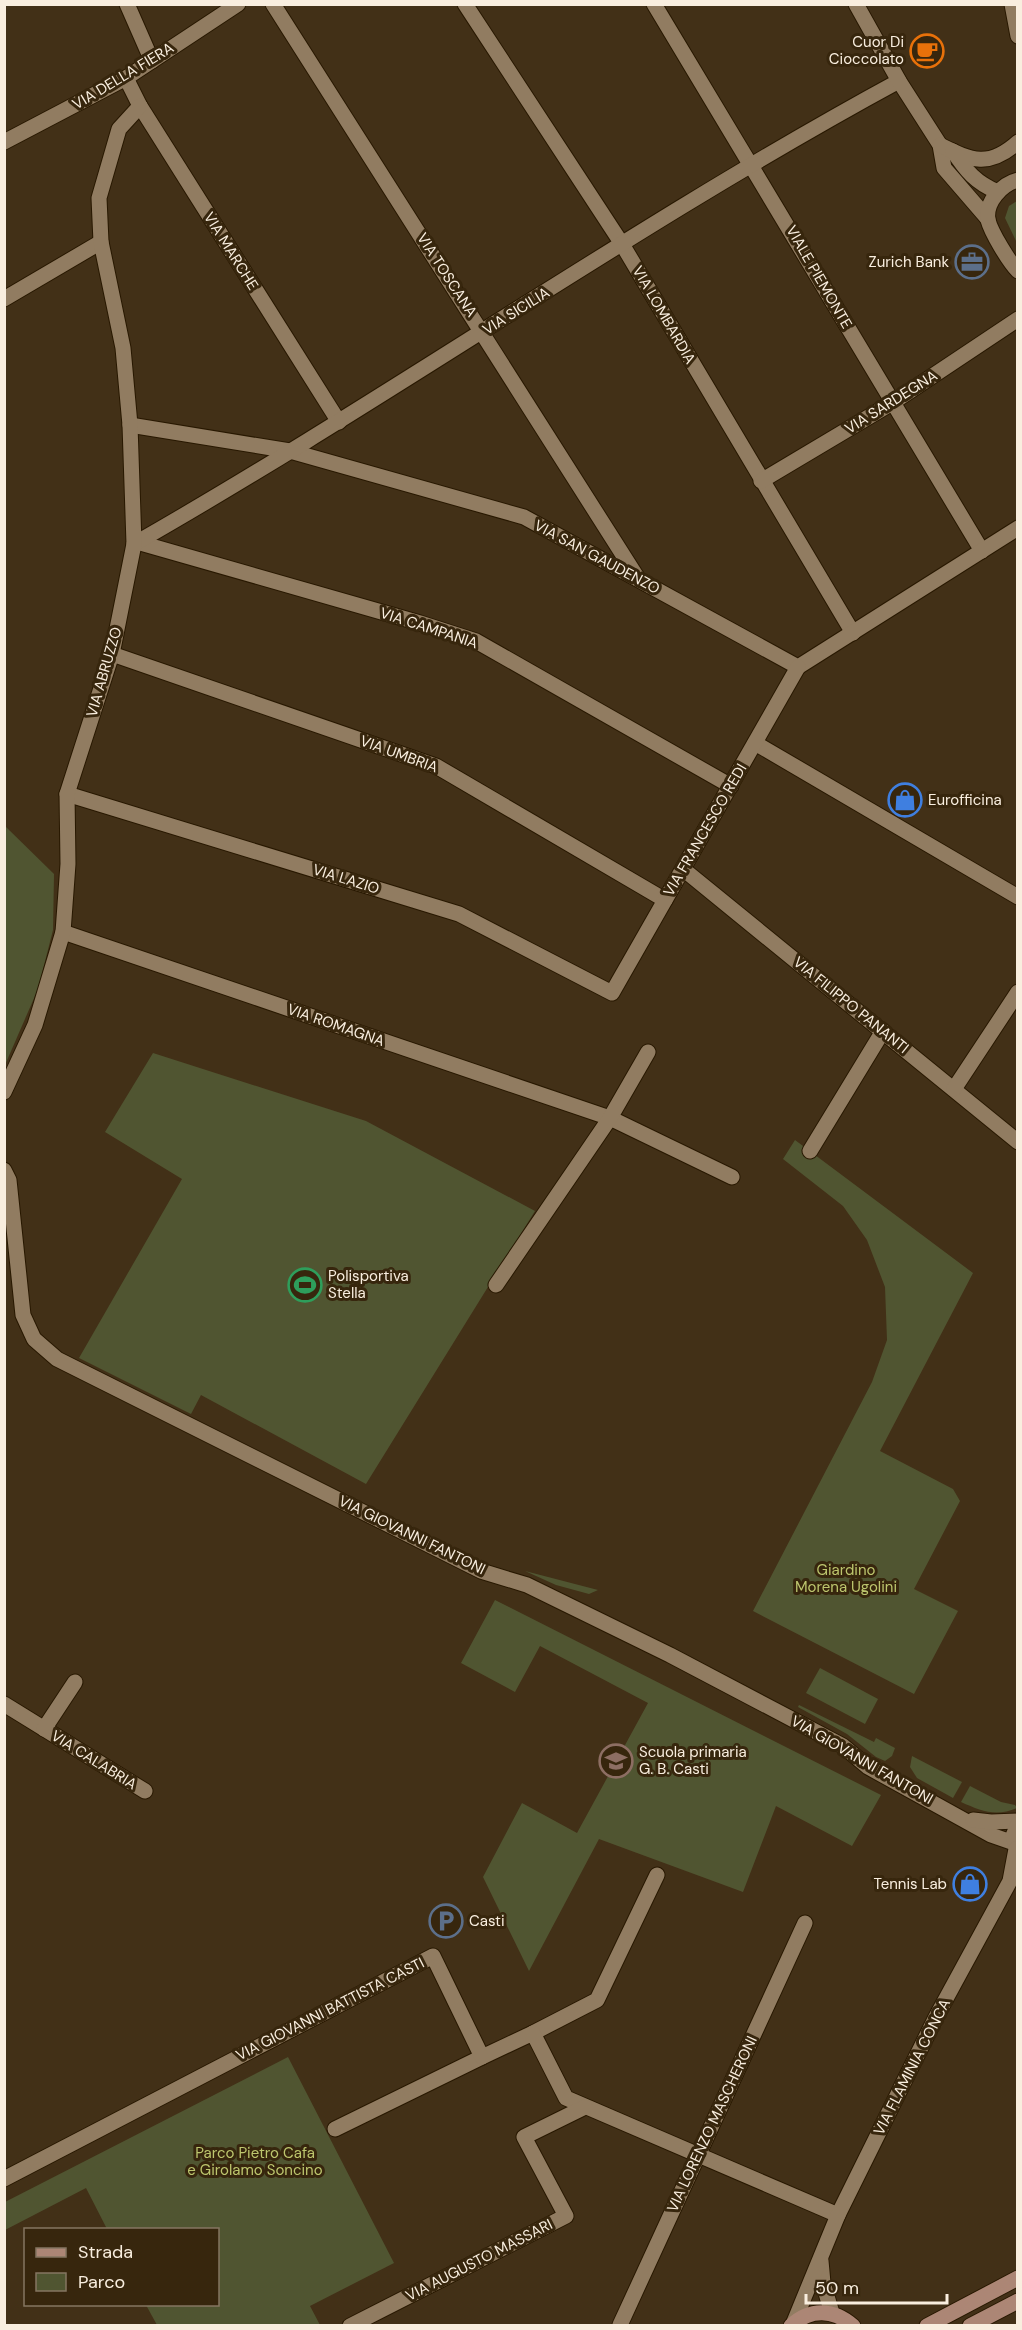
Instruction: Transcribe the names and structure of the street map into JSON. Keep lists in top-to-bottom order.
{
  "streets": {
    "street": [
      "VIA DELLA FIERA",
      "VIA MARCHE",
      "VIA TOSCANA",
      "VIALE PIEMONTE",
      "VIA SICILIA",
      "VIA LOMBARDIA",
      "VIA SARDEGNA",
      "VIA SAN GAUDENZO",
      "VIA CAMPANIA",
      "VIA ABRUZZO",
      "VIA UMBRIA",
      "VIA FRANCESCO REDI",
      "VIA LAZIO",
      "VIA FILIPPO PANANTI",
      "VIA ROMAGNA",
      "VIA GIOVANNI FANTONI",
      "VIA CALABRIA",
      "VIA GIOVANNI BATTISTA CASTI",
      "VIA FLAMINIA CONCA",
      "VIA LORENZO MASCHERONI",
      "VIA AUGUSTO MASSARI"
    ]
  },
  "crossings": [
    ["VIA DELLA FIERA", "VIA MARCHE"],
    ["VIA MARCHE", "VIA SICILIA"],
    ["VIA MARCHE", "VIA ABRUZZO"],
    ["VIA TOSCANA", "VIA SICILIA"],
    ["VIA TOSCANA", "VIA SAN GAUDENZO"],
    ["VIALE PIEMONTE", "VIA SICILIA"],
    ["VIALE PIEMONTE", "VIA SARDEGNA"],
    ["VIA SICILIA", "VIA LOMBARDIA"],
    ["VIA SICILIA", "VIA SAN GAUDENZO"],
    ["VIA SICILIA", "VIA CAMPANIA"],
    ["VIA SICILIA", "VIA ABRUZZO"],
    ["VIA LOMBARDIA", "VIA SARDEGNA"],
    ["VIA SAN GAUDENZO", "VIA ABRUZZO"],
    ["VIA SAN GAUDENZO", "VIA FRANCESCO REDI"],
    ["VIA CAMPANIA", "VIA ABRUZZO"],
    ["VIA CAMPANIA", "VIA FRANCESCO REDI"],
    ["VIA ABRUZZO", "VIA UMBRIA"],
    ["VIA ABRUZZO", "VIA LAZIO"],
    ["VIA ABRUZZO", "VIA ROMAGNA"],
    ["VIA UMBRIA", "VIA FRANCESCO REDI"],
    ["VIA FRANCESCO REDI", "VIA LAZIO"],
    ["VIA FRANCESCO REDI", "VIA FILIPPO PANANTI"],
    ["VIA GIOVANNI FANTONI", "VIA FLAMINIA CONCA"]
  ],
  "parks": ["Giardino Morena Ugolini", "Parco Pietro Cafa e Girolamo Soncino"],
  "places": {
    "cafe": ["Cuor Di Cioccolato"],
    "office": ["Zurich Bank"],
    "shop": ["Eurofficina", "Tennis Lab"],
    "sports": ["Polisportiva Stella"],
    "school or university": ["Scuola primaria G. B. Casti"],
    "parking": ["Casti"]
  },
  "legend": ["Strada", "Parco"],
  "scale_bar": "50 m"
}
